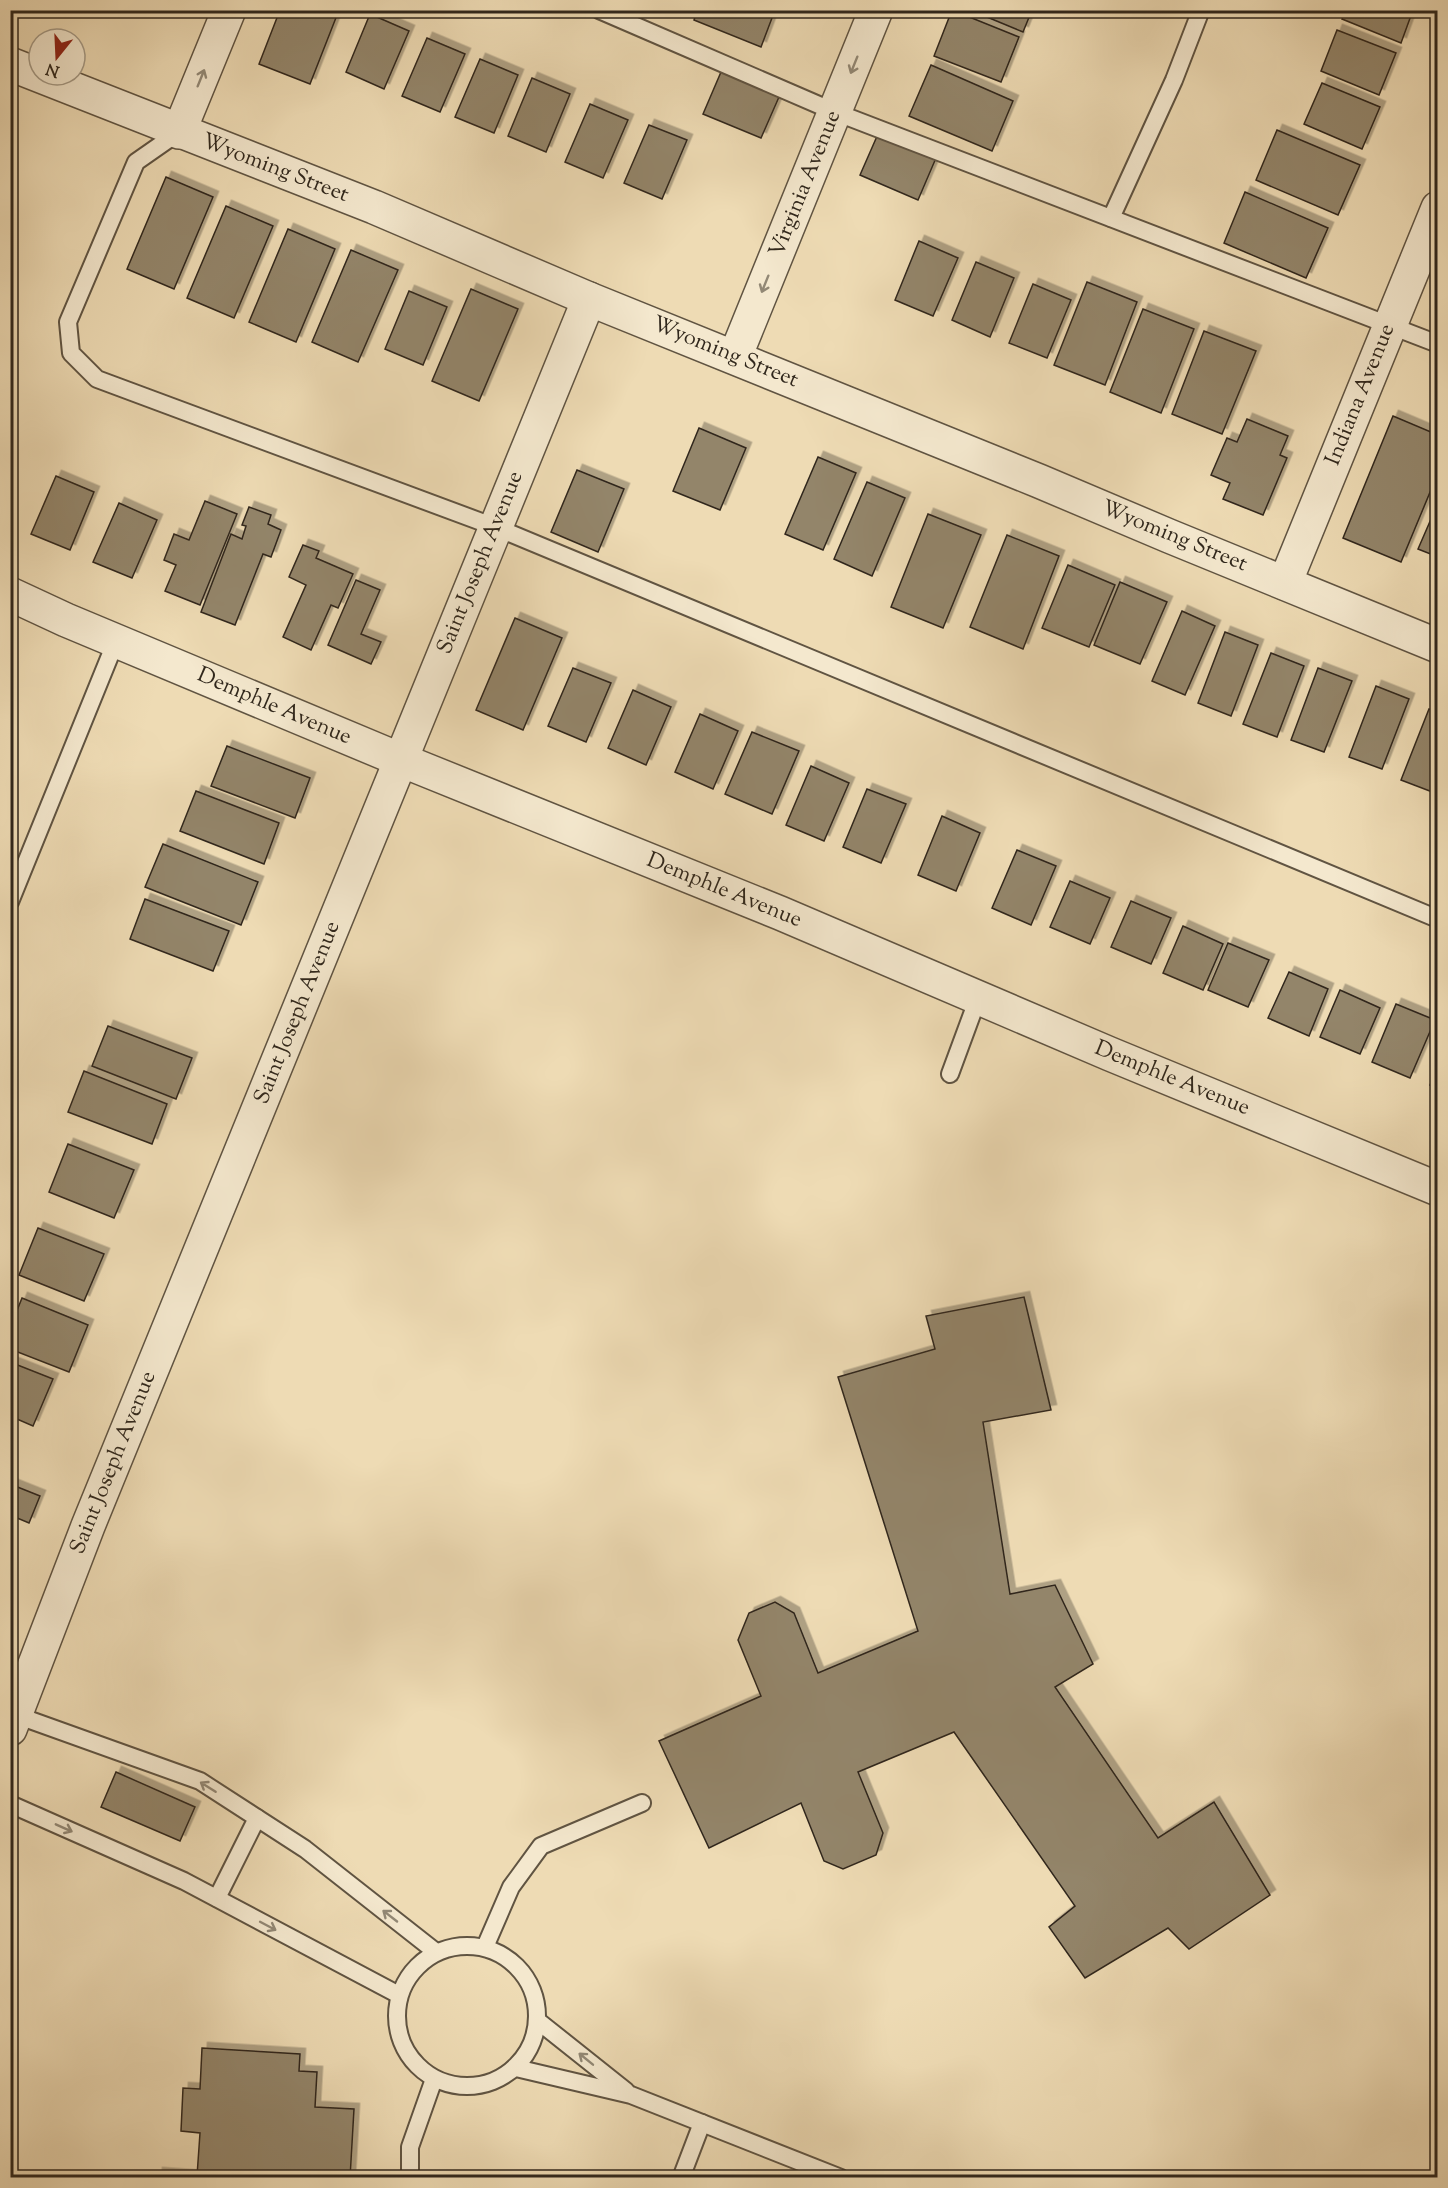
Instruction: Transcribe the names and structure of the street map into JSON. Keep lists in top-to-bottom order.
{
  "streets": {
    "street": [
      "Wyoming Street",
      "Virginia Avenue",
      "Indiana Avenue",
      "Saint Joseph Avenue",
      "Demphle Avenue"
    ]
  },
  "crossings": [
    ["Wyoming Street", "Virginia Avenue"],
    ["Wyoming Street", "Indiana Avenue"],
    ["Wyoming Street", "Saint Joseph Avenue"],
    ["Saint Joseph Avenue", "Demphle Avenue"]
  ],
  "one_way": ["Virginia Avenue"],
  "north": "bottom"
}
